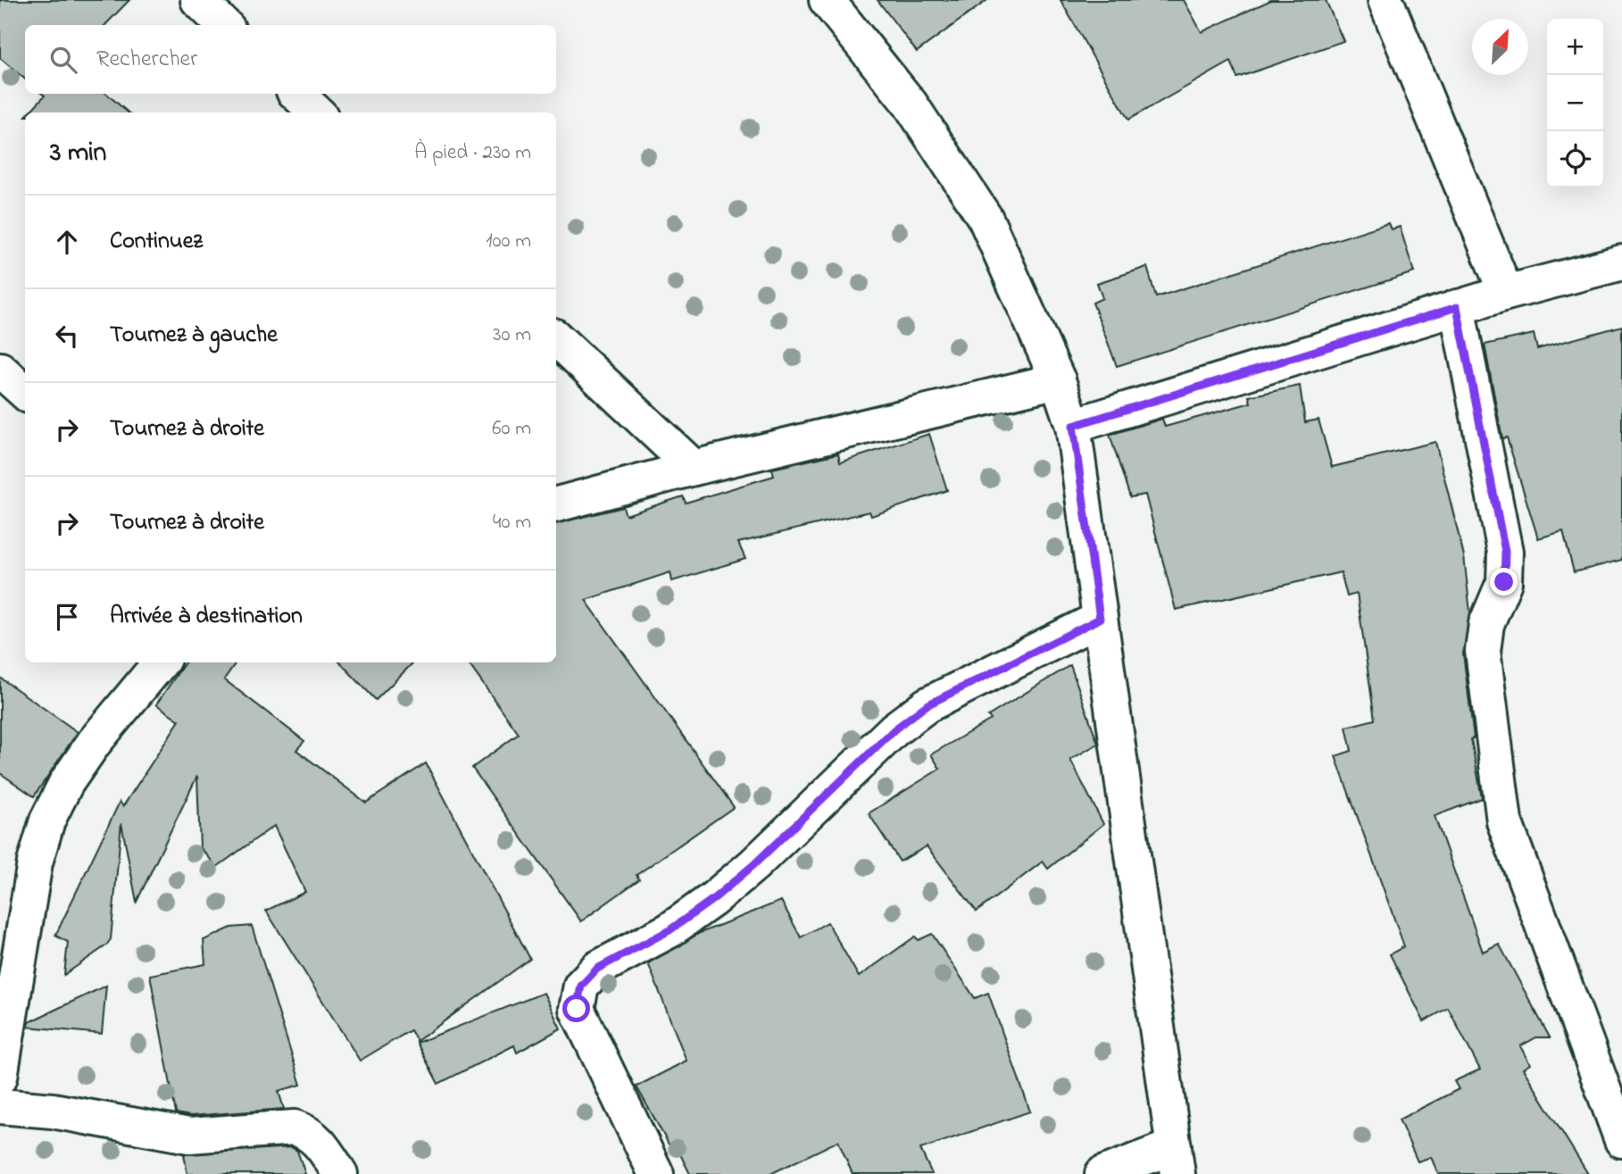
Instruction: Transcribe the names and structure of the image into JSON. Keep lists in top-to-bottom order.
{
  "north": "top right",
  "page": {
    "map_buttons": ["+", "−"],
    "search": "Rechercher",
    "heading": ["3 min", "À pied · 230 m"],
    "list": [
      ["Continuez", "100 m"],
      ["Tournez à gauche", "30 m"],
      ["Tournez à droite", "60 m"],
      ["Tournez à droite", "40 m"],
      "Arrivée à destination"
    ]
  }
}
